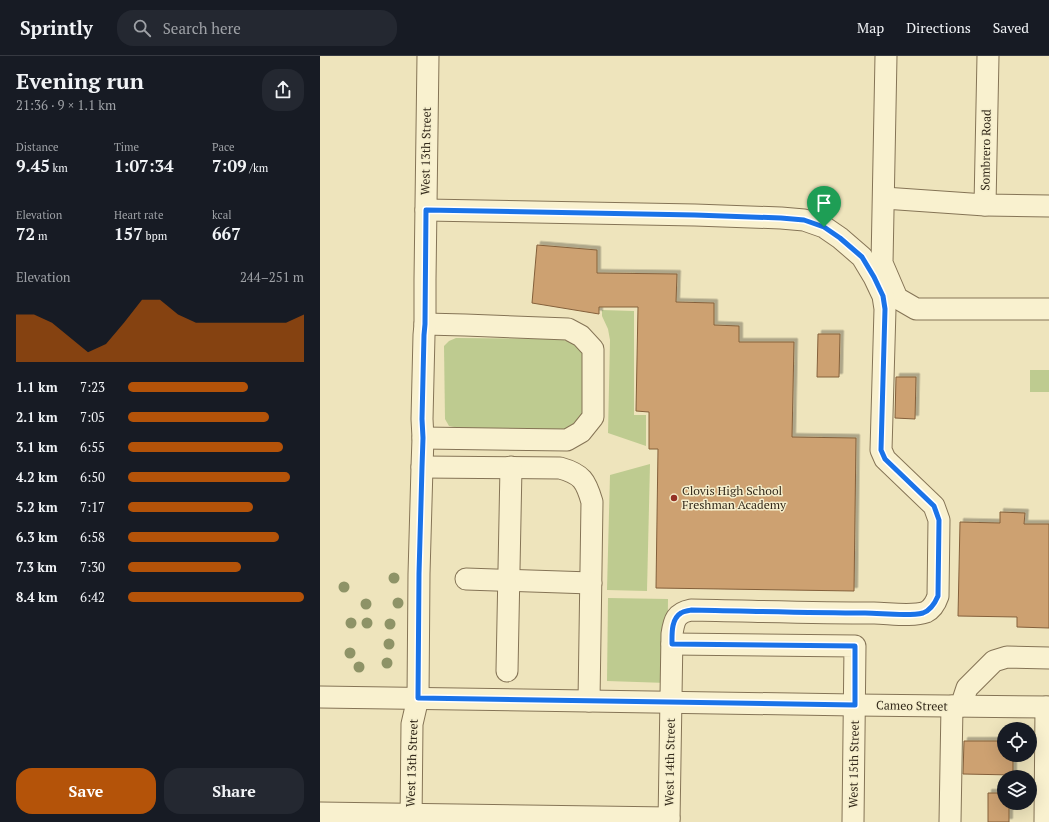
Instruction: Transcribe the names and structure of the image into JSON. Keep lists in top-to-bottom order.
{
  "streets": {
    "street": [
      "Sombrero Road",
      "West 13th Street",
      "Cameo Street",
      "West 14th Street",
      "West 15th Street"
    ]
  },
  "crossings": [
    ["West 13th Street", "Cameo Street"],
    ["West 13th Street", "West 14th Street"],
    ["Cameo Street", "West 14th Street"],
    ["Cameo Street", "West 15th Street"],
    ["West 14th Street", "West 15th Street"]
  ],
  "places": ["Clovis High School Freshman Academy"],
  "page": {
    "header": "Sprintly",
    "search": "Search here",
    "nav": ["Map", "Directions", "Saved"],
    "heading": ["Evening run", "21:36 · 9 × 1.1 km"],
    "stats": [
      ["Distance", "9.45 km"],
      ["Time", "1:07:34"],
      ["Pace", "7:09 /km"],
      ["Elevation", "72 m"],
      ["Heart rate", "157 bpm"],
      ["kcal", "667"]
    ],
    "chart": ["Elevation", "244–251 m"],
    "list": [
      {
        "name": "1.1 km",
        "note": "7:23"
      },
      {
        "name": "2.1 km",
        "note": "7:05"
      },
      {
        "name": "3.1 km",
        "note": "6:55"
      },
      {
        "name": "4.2 km",
        "note": "6:50"
      },
      {
        "name": "5.2 km",
        "note": "7:17"
      },
      {
        "name": "6.3 km",
        "note": "6:58"
      },
      {
        "name": "7.3 km",
        "note": "7:30"
      },
      {
        "name": "8.4 km",
        "note": "6:42"
      }
    ],
    "buttons": ["Save", "Share"]
  }
}
